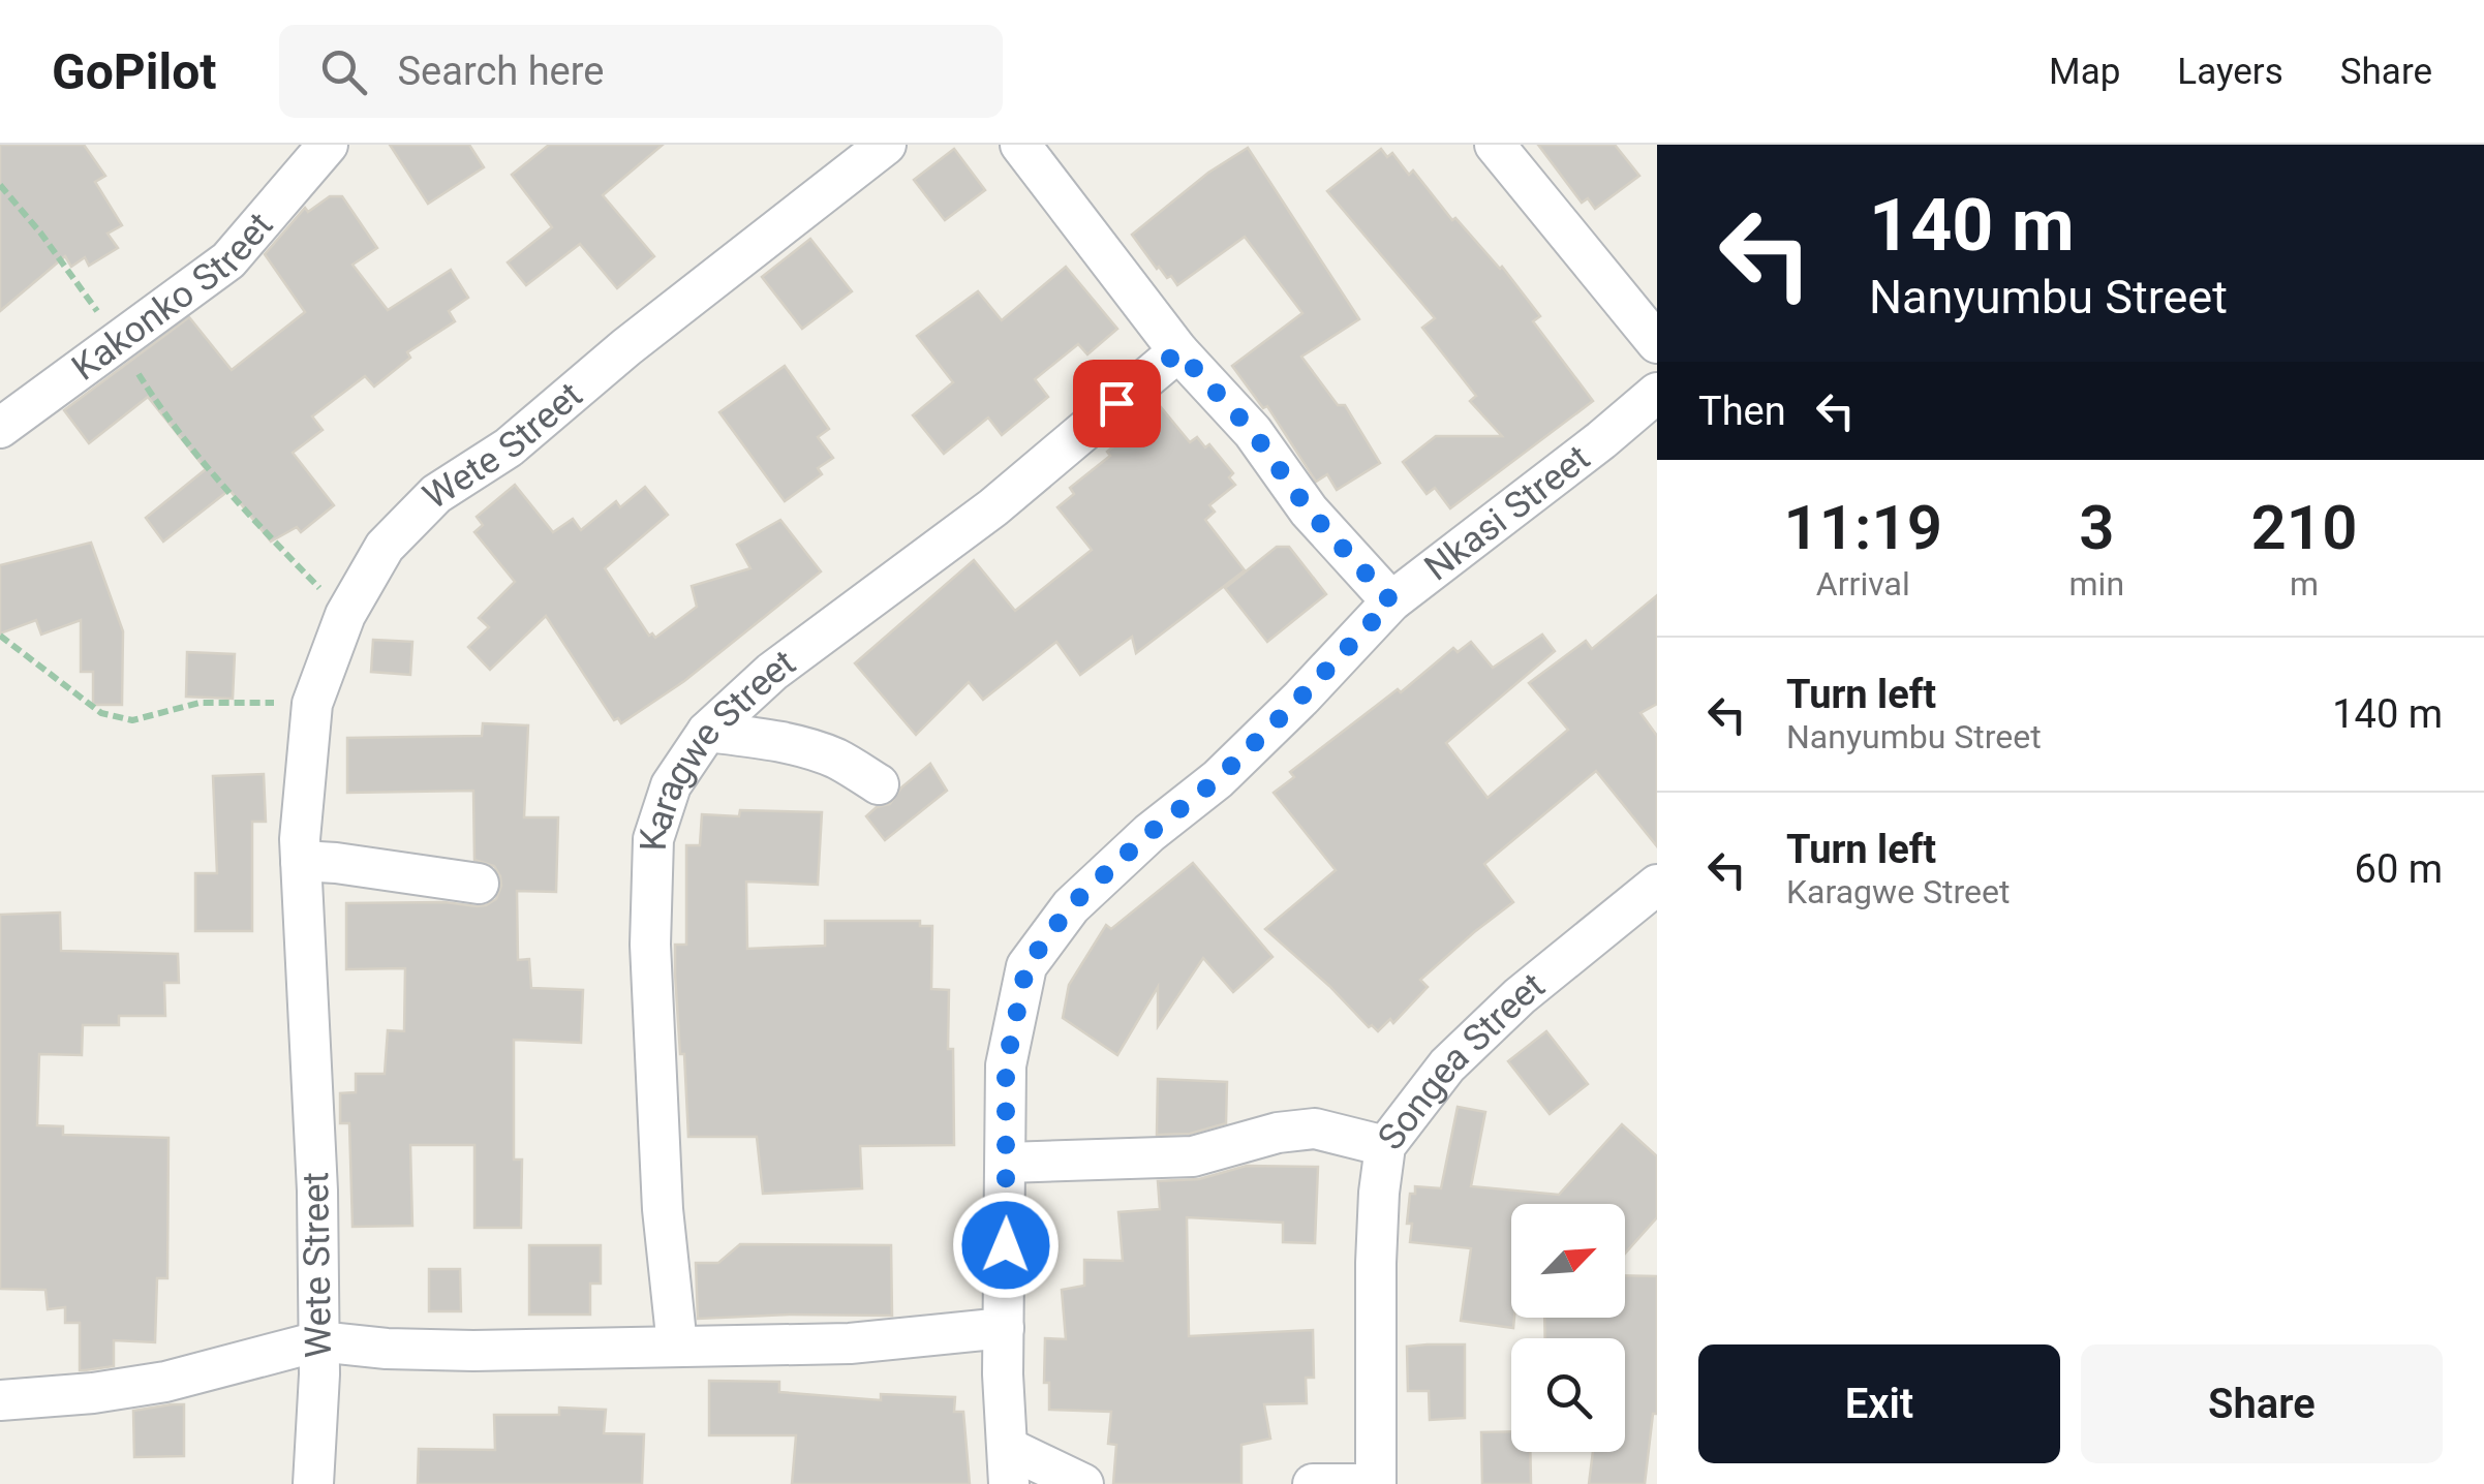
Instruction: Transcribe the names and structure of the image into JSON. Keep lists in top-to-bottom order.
{
  "streets": {
    "street": [
      "Kakonko Street",
      "Wete Street",
      "Nkasi Street",
      "Karagwe Street",
      "Songea Street"
    ]
  },
  "north": "top right",
  "page": {
    "header": "GoPilot",
    "search": "Search here",
    "nav": ["Map", "Layers", "Share"],
    "turn": ["140 m", "Nanyumbu Street"],
    "then": "Then",
    "eta": [
      "11:19",
      "Arrival",
      "3",
      "min",
      "210",
      "m"
    ],
    "list": [
      {
        "name": "Turn left",
        "note": "Nanyumbu Street",
        "value": "140 m"
      },
      {
        "name": "Turn left",
        "note": "Karagwe Street",
        "value": "60 m"
      }
    ],
    "buttons": ["Exit", "Share"]
  }
}
